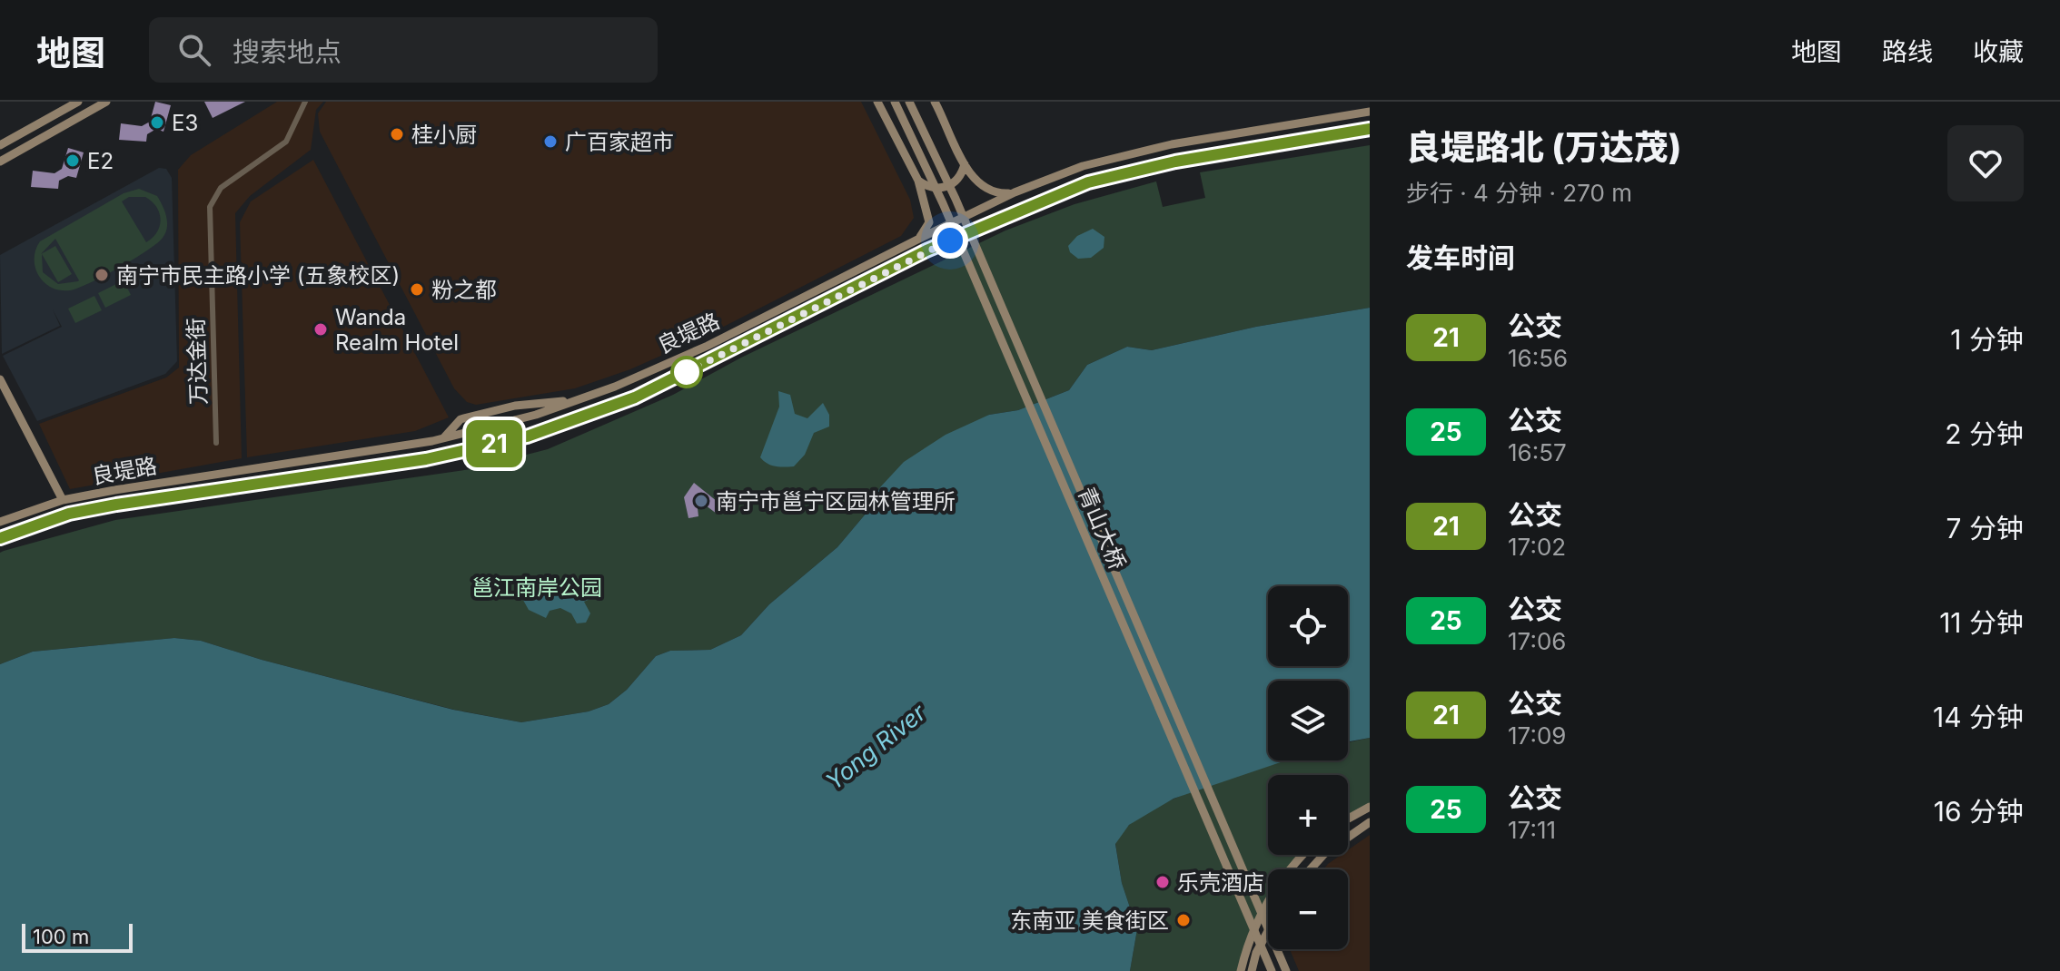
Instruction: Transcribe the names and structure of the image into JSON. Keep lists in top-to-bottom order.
{
  "streets": {
    "main road": ["良堤路", "青山大桥"],
    "street": ["万达金街"]
  },
  "water": ["Yong River"],
  "parks": ["邕江南岸公园"],
  "places": [
    "E3",
    "桂小厨",
    "广百家超市",
    "E2",
    "南宁市民主路小学 (五象校区)",
    "粉之都",
    "Wanda Realm Hotel",
    "南宁市邕宁区园林管理所",
    "乐壳酒店",
    "东南亚 美食街区"
  ],
  "lines": ["bus line 21"],
  "scale_bar": "100 m",
  "page": {
    "header": "地图",
    "search": "搜索地点",
    "nav": ["地图", "路线", "收藏"],
    "on_map": "21",
    "heading": [
      ["良堤路北 (万达茂)", "步行 · 4 分钟 · 270 m"],
      "发车时间"
    ],
    "list": [
      {
        "mark": "21",
        "name": "公交",
        "note": "16:56",
        "value": "1 分钟"
      },
      {
        "mark": "25",
        "name": "公交",
        "note": "16:57",
        "value": "2 分钟"
      },
      {
        "mark": "21",
        "name": "公交",
        "note": "17:02",
        "value": "7 分钟"
      },
      {
        "mark": "25",
        "name": "公交",
        "note": "17:06",
        "value": "11 分钟"
      },
      {
        "mark": "21",
        "name": "公交",
        "note": "17:09",
        "value": "14 分钟"
      },
      {
        "mark": "25",
        "name": "公交",
        "note": "17:11",
        "value": "16 分钟"
      }
    ],
    "map_buttons": ["+", "−"],
    "scale": "100 m"
  }
}
